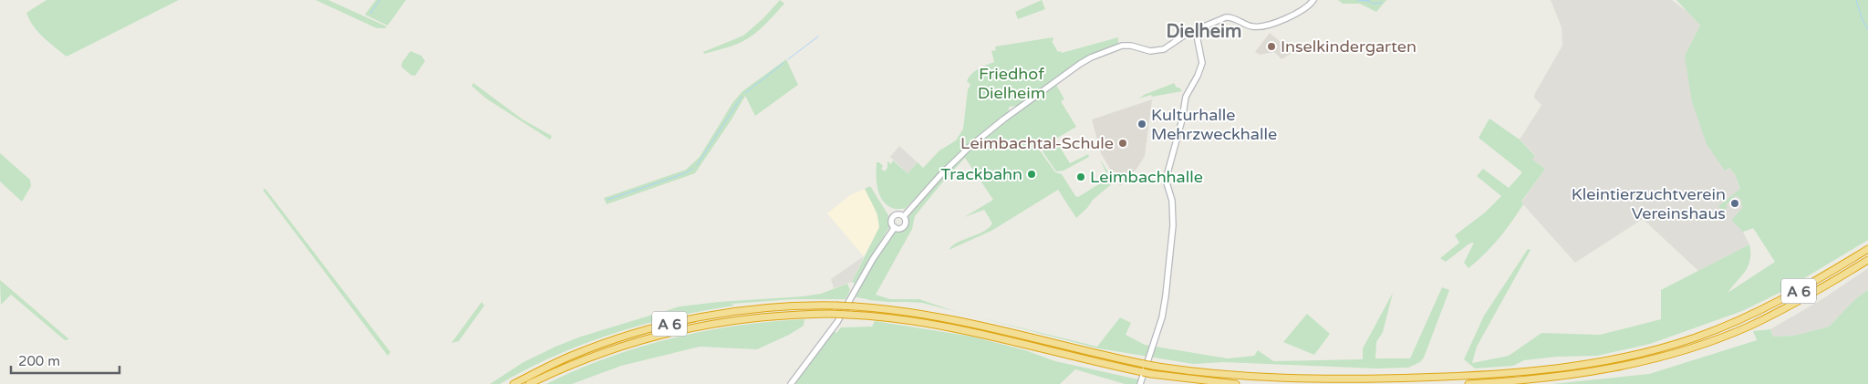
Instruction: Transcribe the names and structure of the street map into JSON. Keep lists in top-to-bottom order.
{
  "streets": {
    "highway": ["A 6"]
  },
  "districts": ["Dielheim"],
  "parks": ["Friedhof Dielheim"],
  "places": [
    "Inselkindergarten",
    "Kulturhalle Mehrzweckhalle",
    "Leimbachtal-Schule",
    "Trackbahn",
    "Leimbachhalle",
    "Kleintierzuchtverein Vereinshaus"
  ],
  "scale_bar": "200 m"
}
